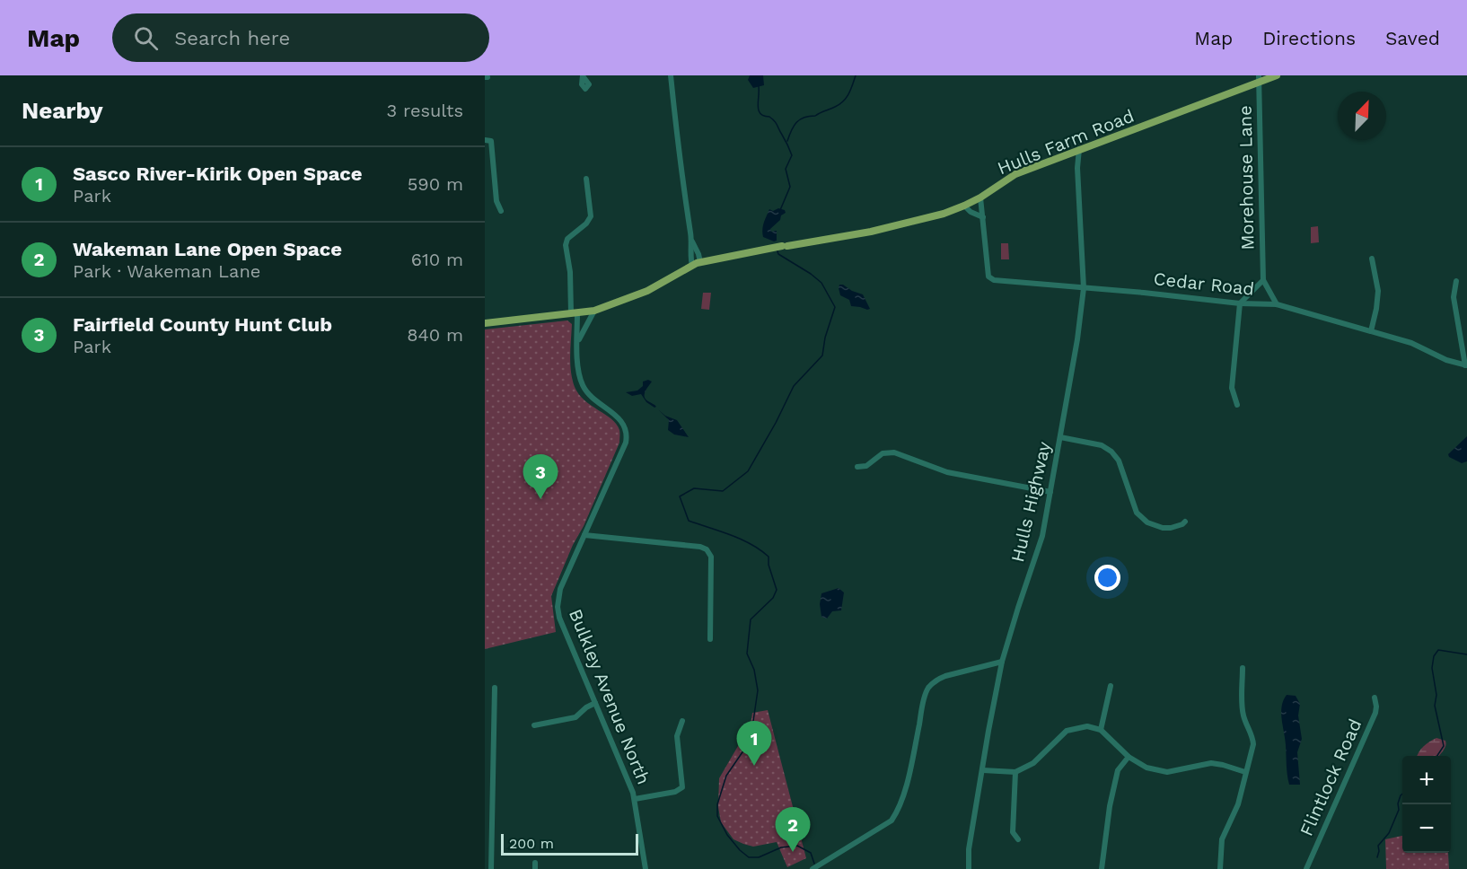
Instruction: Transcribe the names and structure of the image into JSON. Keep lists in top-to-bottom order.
{
  "streets": {
    "main road": ["Hulls Farm Road"],
    "street": [
      "Morehouse Lane",
      "Cedar Road",
      "Hulls Highway",
      "Bulkley Avenue North",
      "Flintlock Road"
    ]
  },
  "crossings": [
    ["Hulls Farm Road", "Morehouse Lane"],
    ["Hulls Farm Road", "Cedar Road"],
    ["Hulls Farm Road", "Hulls Highway"],
    ["Hulls Farm Road", "Bulkley Avenue North"],
    ["Morehouse Lane", "Cedar Road"],
    ["Cedar Road", "Hulls Highway"]
  ],
  "scale_bar": "200 m",
  "north": "top right",
  "page": {
    "header": "Map",
    "search": "Search here",
    "nav": ["Map", "Directions", "Saved"],
    "heading": ["Nearby", "3 results"],
    "list": [
      {
        "mark": "1",
        "name": "Sasco River-Kirik Open Space",
        "note": "Park",
        "value": "590 m"
      },
      {
        "mark": "2",
        "name": "Wakeman Lane Open Space",
        "note": "Park · Wakeman Lane",
        "value": "610 m"
      },
      {
        "mark": "3",
        "name": "Fairfield County Hunt Club",
        "note": "Park",
        "value": "840 m"
      }
    ],
    "pins": ["3", "1", "2"],
    "map_buttons": ["+", "−"],
    "scale": "200 m"
  }
}
